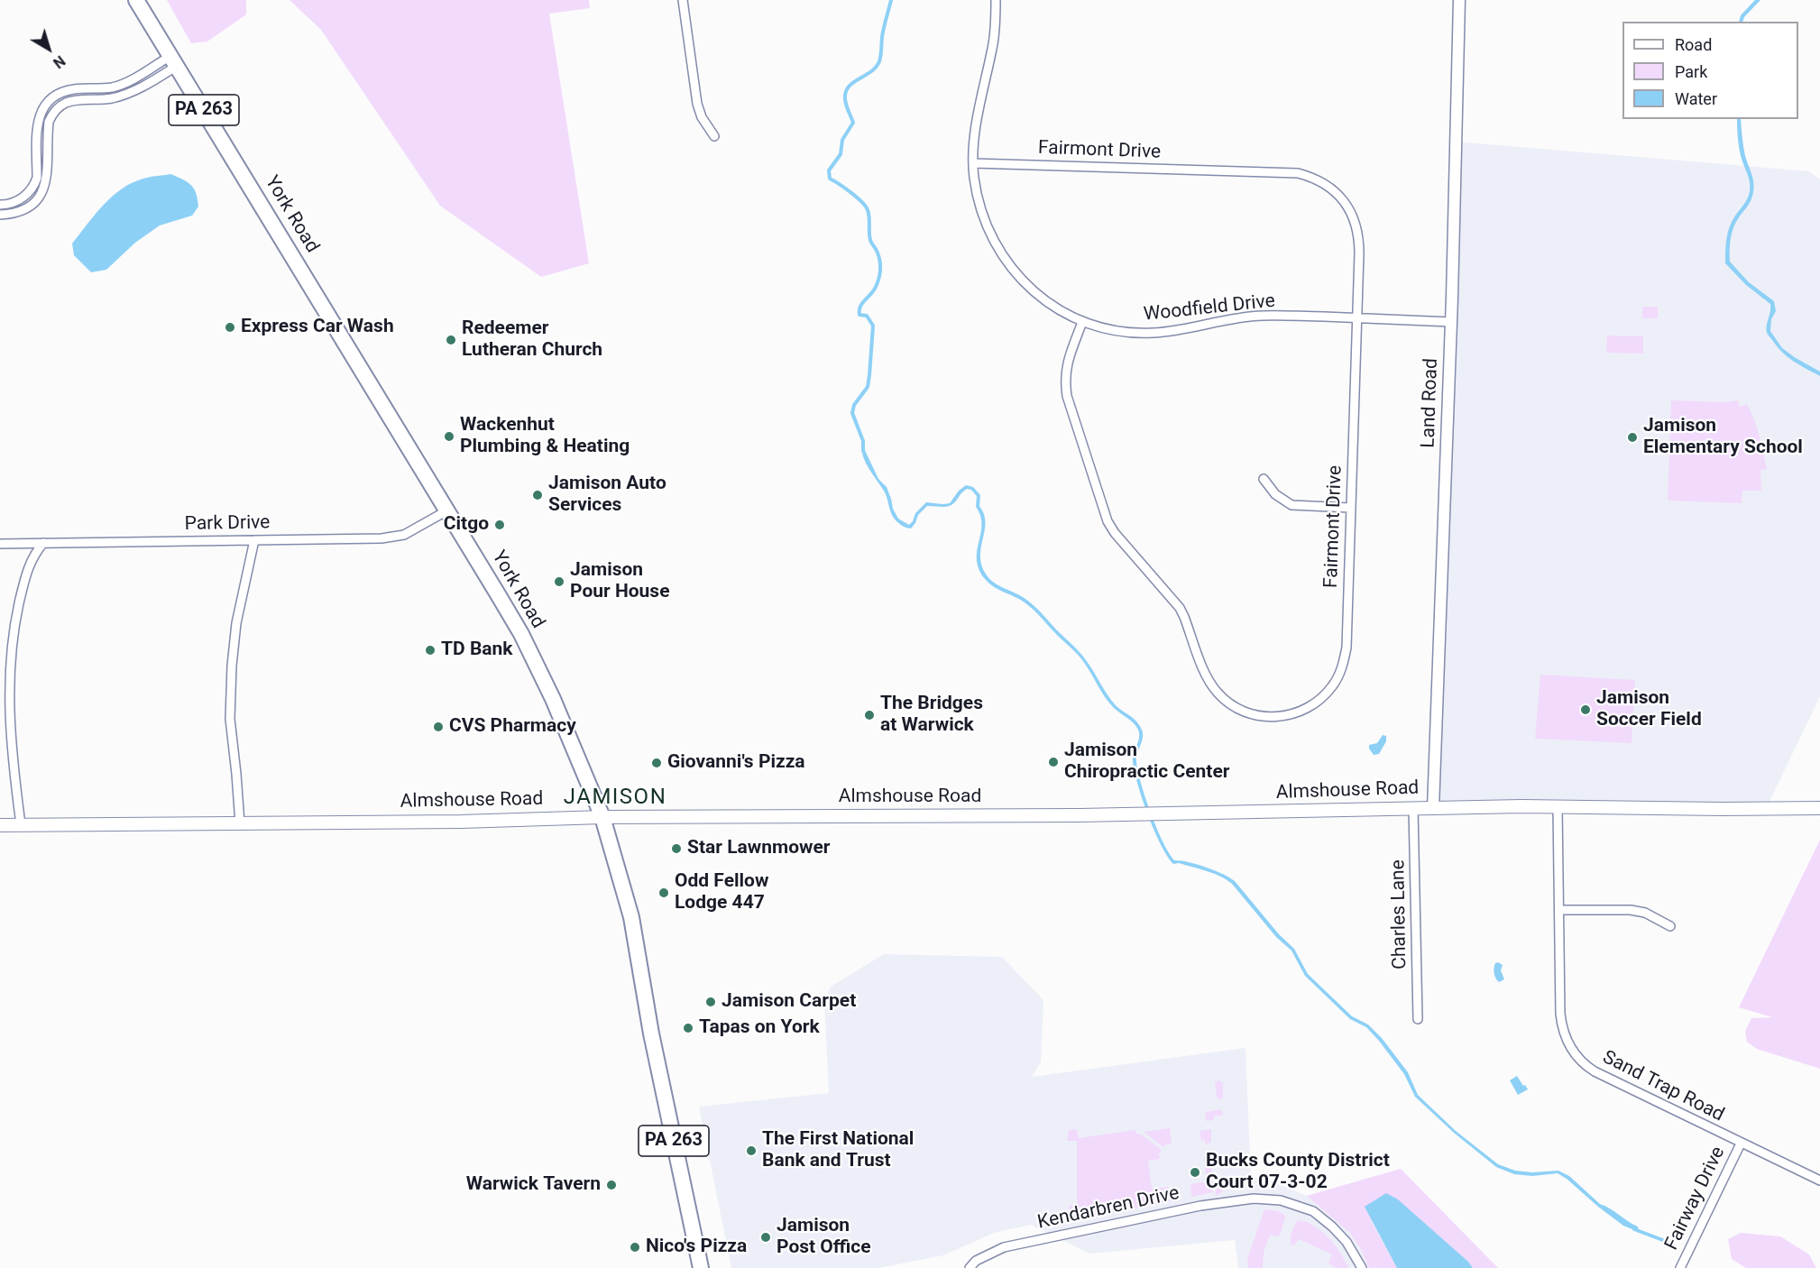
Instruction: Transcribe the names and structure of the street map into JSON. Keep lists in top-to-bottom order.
{
  "streets": {
    "highway": ["PA 263", "York Road"],
    "main road": ["Almshouse Road"],
    "street": [
      "Fairmont Drive",
      "Woodfield Drive",
      "Land Road",
      "Park Drive",
      "Charles Lane",
      "Sand Trap Road",
      "Fairway Drive",
      "Kendarbren Drive"
    ]
  },
  "crossings": [
    ["Fairmont Drive", "Woodfield Drive"],
    ["York Road", "Park Drive"],
    ["York Road", "Almshouse Road"],
    ["Woodfield Drive", "Land Road"],
    ["Land Road", "Almshouse Road"],
    ["Almshouse Road", "Charles Lane"],
    ["Almshouse Road", "Sand Trap Road"],
    ["Sand Trap Road", "Fairway Drive"]
  ],
  "districts": ["JAMISON"],
  "places": [
    "Express Car Wash",
    "Redeemer Lutheran Church",
    "Wackenhut Plumbing & Heating",
    "Jamison Elementary School",
    "Jamison Auto Services",
    "Citgo",
    "Jamison Pour House",
    "TD Bank",
    "Jamison Soccer Field",
    "The Bridges at Warwick",
    "CVS Pharmacy",
    "Jamison Chiropractic Center",
    "Giovanni's Pizza",
    "Star Lawnmower",
    "Odd Fellow Lodge 447",
    "Jamison Carpet",
    "Tapas on York",
    "The First National Bank and Trust",
    "Bucks County District Court 07-3-02",
    "Warwick Tavern",
    "Jamison Post Office",
    "Nico's Pizza"
  ],
  "legend": ["Road", "Park", "Water"],
  "north": "bottom right"
}
